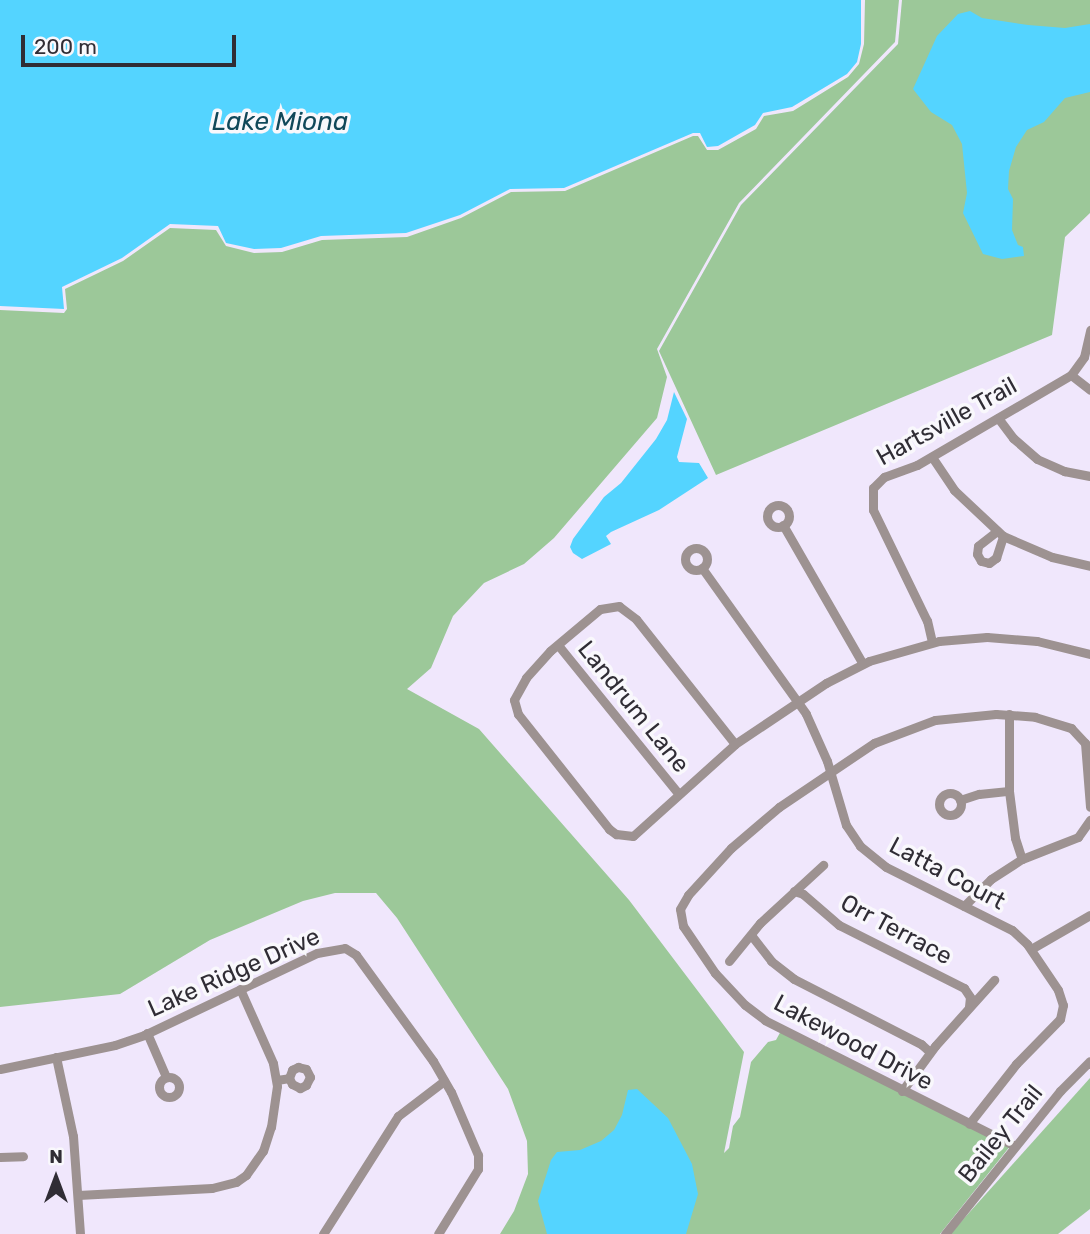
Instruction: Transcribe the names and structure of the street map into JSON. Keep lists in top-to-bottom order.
{
  "streets": {
    "street": [
      "Hartsville Trail",
      "Landrum Lane",
      "Latta Court",
      "Orr Terrace",
      "Lake Ridge Drive",
      "Lakewood Drive",
      "Bailey Trail"
    ]
  },
  "crossings": [
    ["Latta Court", "Lakewood Drive"],
    ["Lakewood Drive", "Bailey Trail"]
  ],
  "water": ["Lake Miona"],
  "scale_bar": "200 m",
  "north": "top"
}
